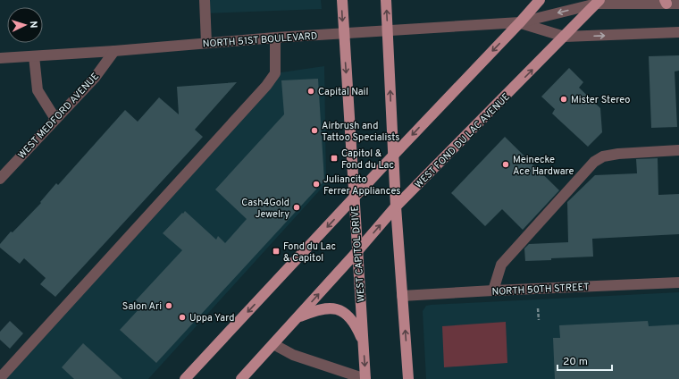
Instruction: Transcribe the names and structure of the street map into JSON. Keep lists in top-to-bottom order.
{
  "streets": {
    "main road": ["WEST FOND DU LAC AVENUE", "WEST CAPITOL DRIVE"],
    "street": ["NORTH 51ST BOULEVARD", "WEST MEDFORD AVENUE", "NORTH 50TH STREET"]
  },
  "crossings": [
    ["NORTH 51ST BOULEVARD", "WEST MEDFORD AVENUE"],
    ["NORTH 51ST BOULEVARD", "WEST FOND DU LAC AVENUE"],
    ["NORTH 51ST BOULEVARD", "WEST CAPITOL DRIVE"],
    ["WEST FOND DU LAC AVENUE", "WEST CAPITOL DRIVE"]
  ],
  "places": {
    "other": [
      "Capital Nail",
      "Mister Stereo",
      "Airbrush and Tattoo Specialists",
      "Meinecke Ace Hardware",
      "Juliancito Ferrer Appliances",
      "Cash4Gold Jewelry",
      "Salon Ari",
      "Uppa Yard"
    ],
    "transit": ["Capitol & Fond du Lac", "Fond du Lac & Capitol"]
  },
  "scale_bar": "20 m",
  "north": "right"
}
